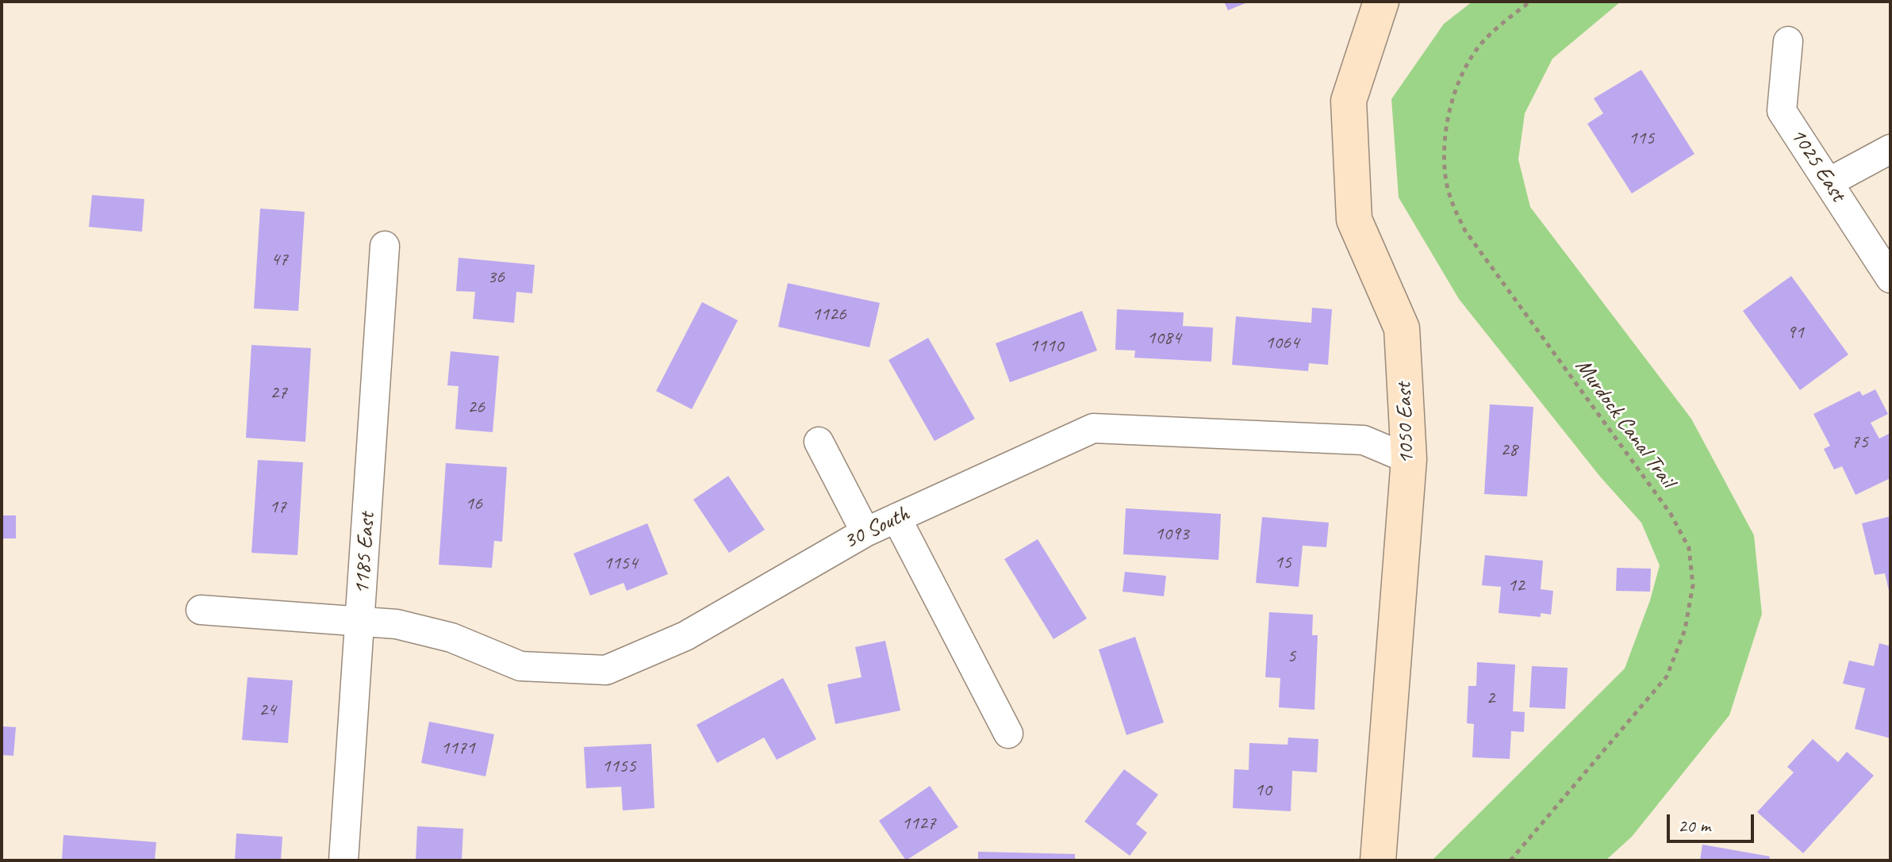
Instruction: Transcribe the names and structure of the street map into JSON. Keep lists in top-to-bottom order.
{
  "streets": {
    "street": [
      "1025 East",
      "1050 East",
      "30 South",
      "1185 East"
    ],
    "path": ["Murdock Canal Trail"]
  },
  "crossings": [
    ["1050 East", "30 South"],
    ["30 South", "1185 East"]
  ],
  "house_numbers": [
    "115",
    "47",
    "36",
    "1126",
    "91",
    "1084",
    "1064",
    "1110",
    "27",
    "26",
    "75",
    "28",
    "16",
    "17",
    "1093",
    "15",
    "1154",
    "12",
    "5",
    "2",
    "24",
    "1171",
    "1155",
    "10",
    "1127"
  ],
  "scale_bar": "20 m"
}
